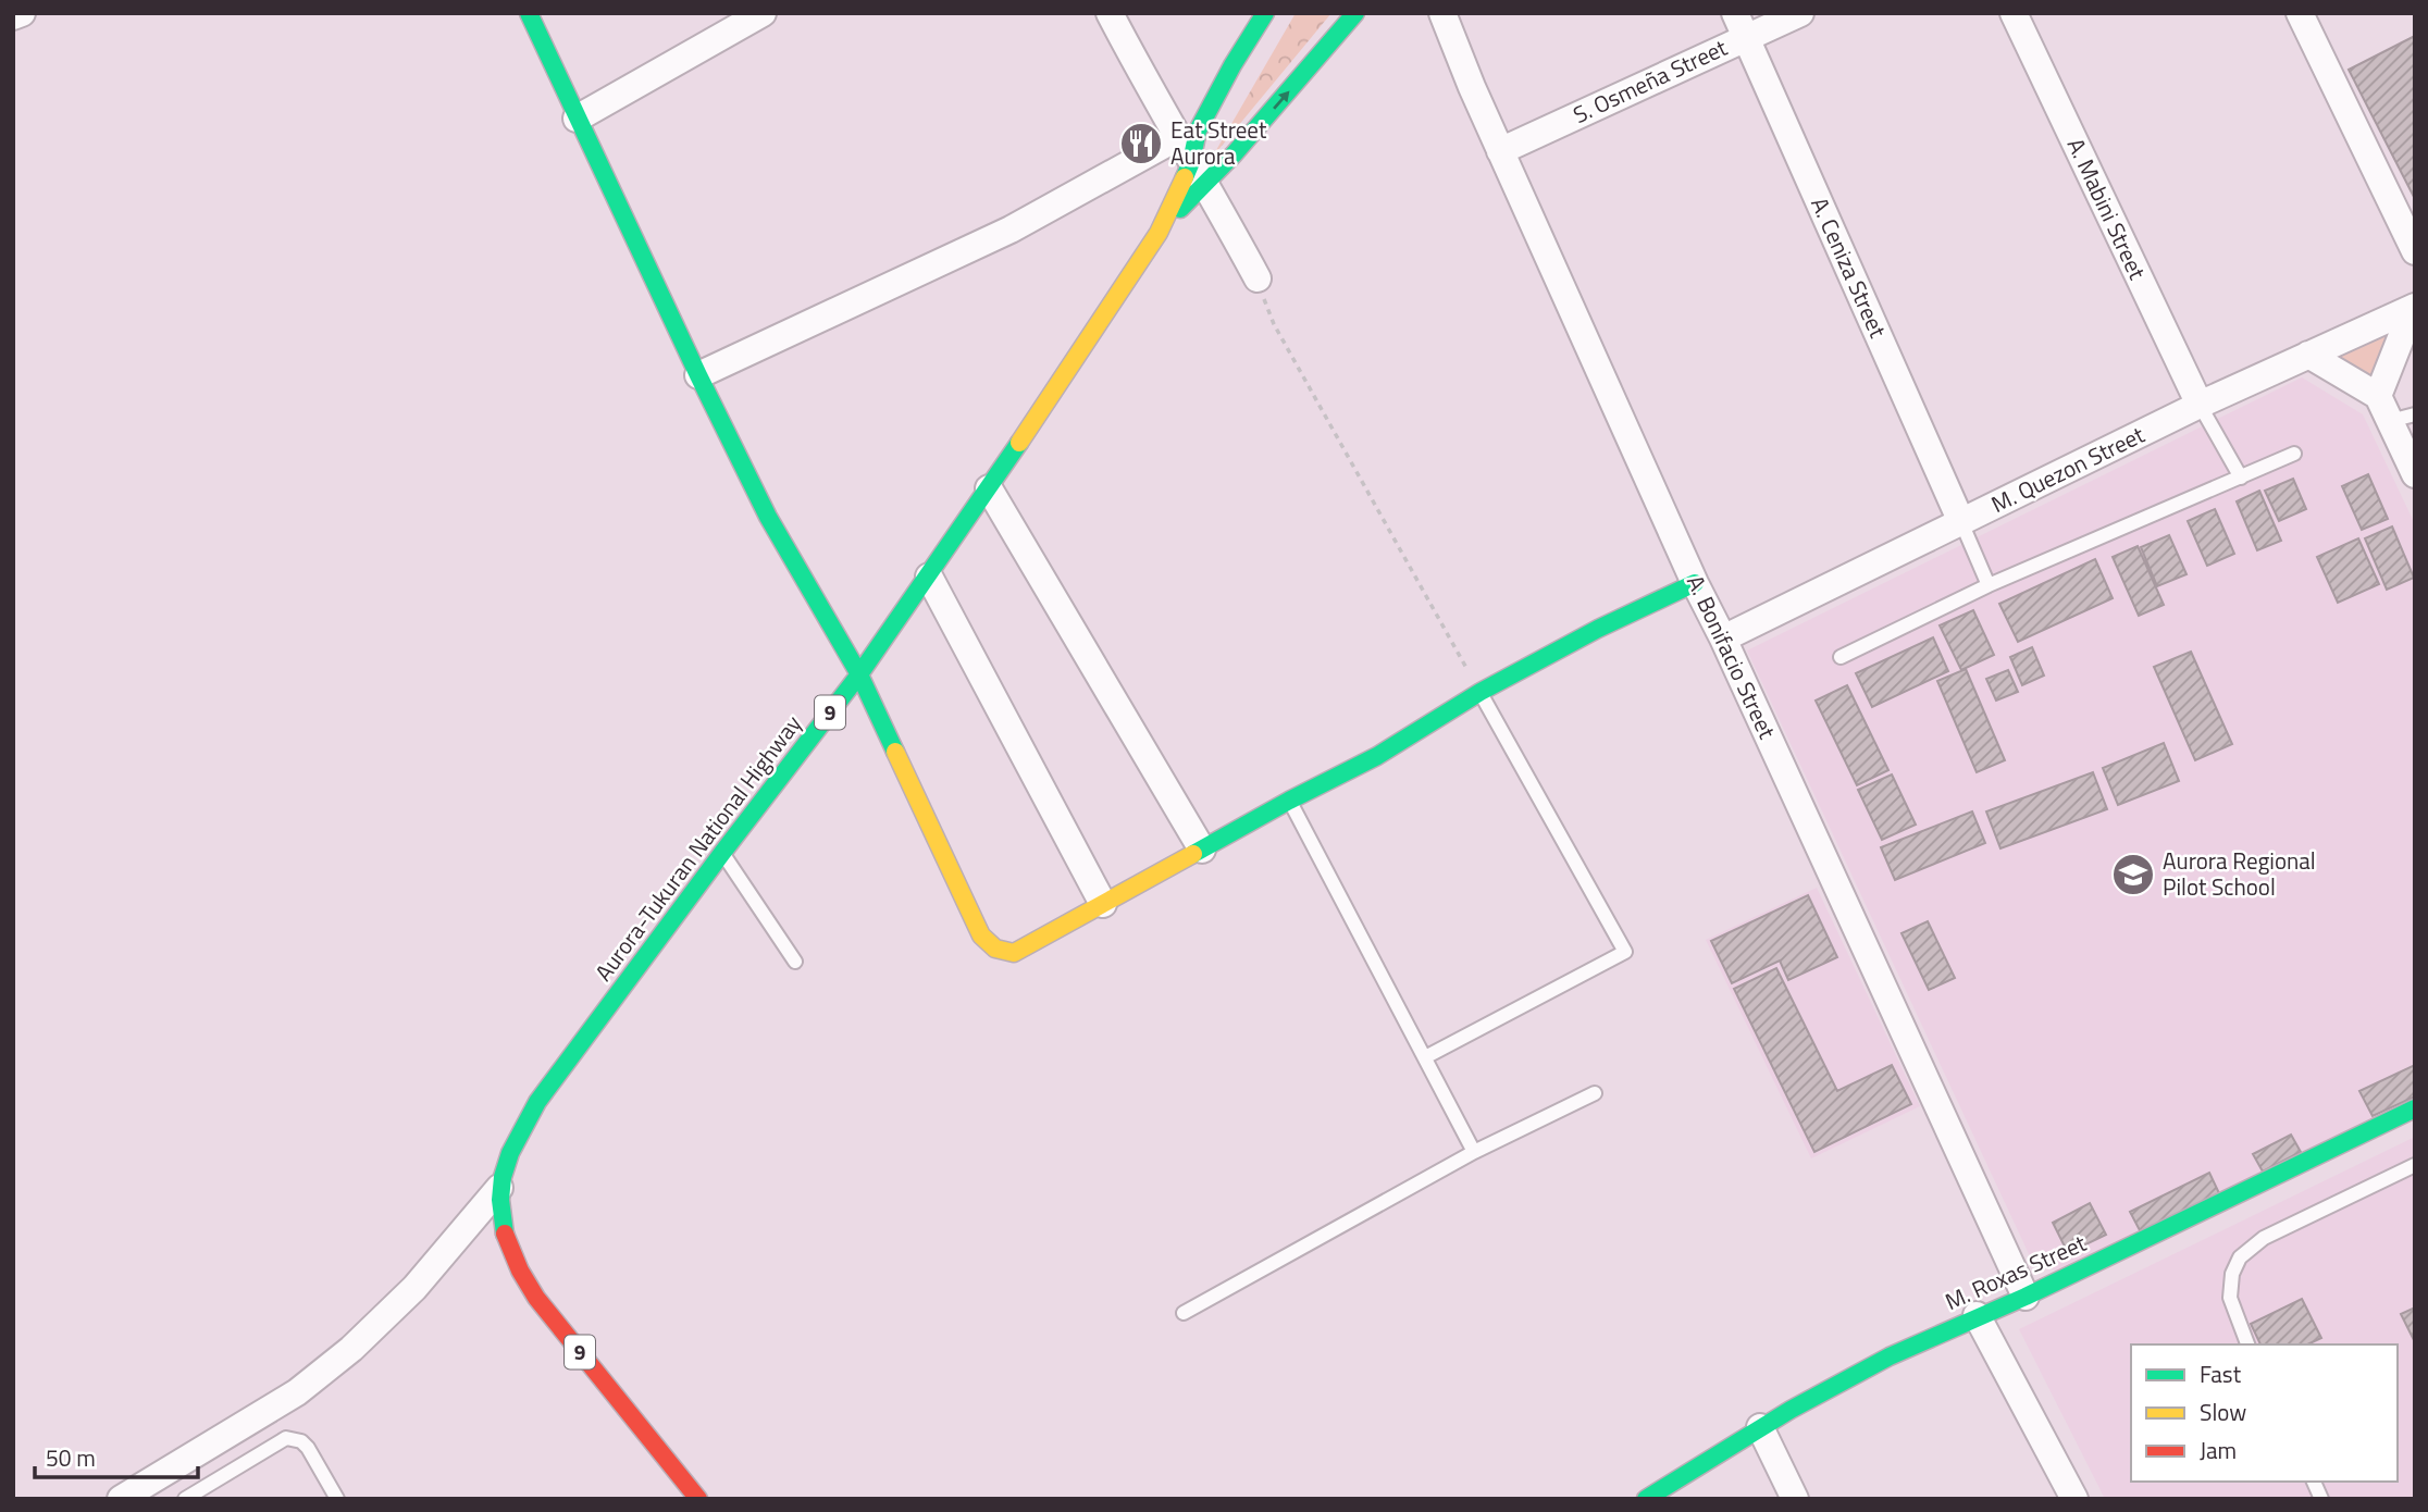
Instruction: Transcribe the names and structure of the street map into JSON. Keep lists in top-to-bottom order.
{
  "streets": {
    "main road": ["9", "Aurora-Tukuran National Highway", "M. Roxas Street"],
    "street": [
      "S. Osmeña Street",
      "A. Mabini Street",
      "A. Ceniza Street",
      "M. Quezon Street",
      "A. Bonifacio Street"
    ]
  },
  "crossings": [
    ["S. Osmeña Street", "A. Ceniza Street"],
    ["S. Osmeña Street", "A. Bonifacio Street"],
    ["A. Mabini Street", "M. Quezon Street"],
    ["A. Ceniza Street", "M. Quezon Street"],
    ["M. Quezon Street", "A. Bonifacio Street"],
    ["A. Bonifacio Street", "M. Roxas Street"]
  ],
  "places": {
    "restaurant": ["Eat Street Aurora"],
    "school or university": ["Aurora Regional Pilot School"]
  },
  "legend": ["Fast", "Slow", "Jam"],
  "scale_bar": "50 m"
}
